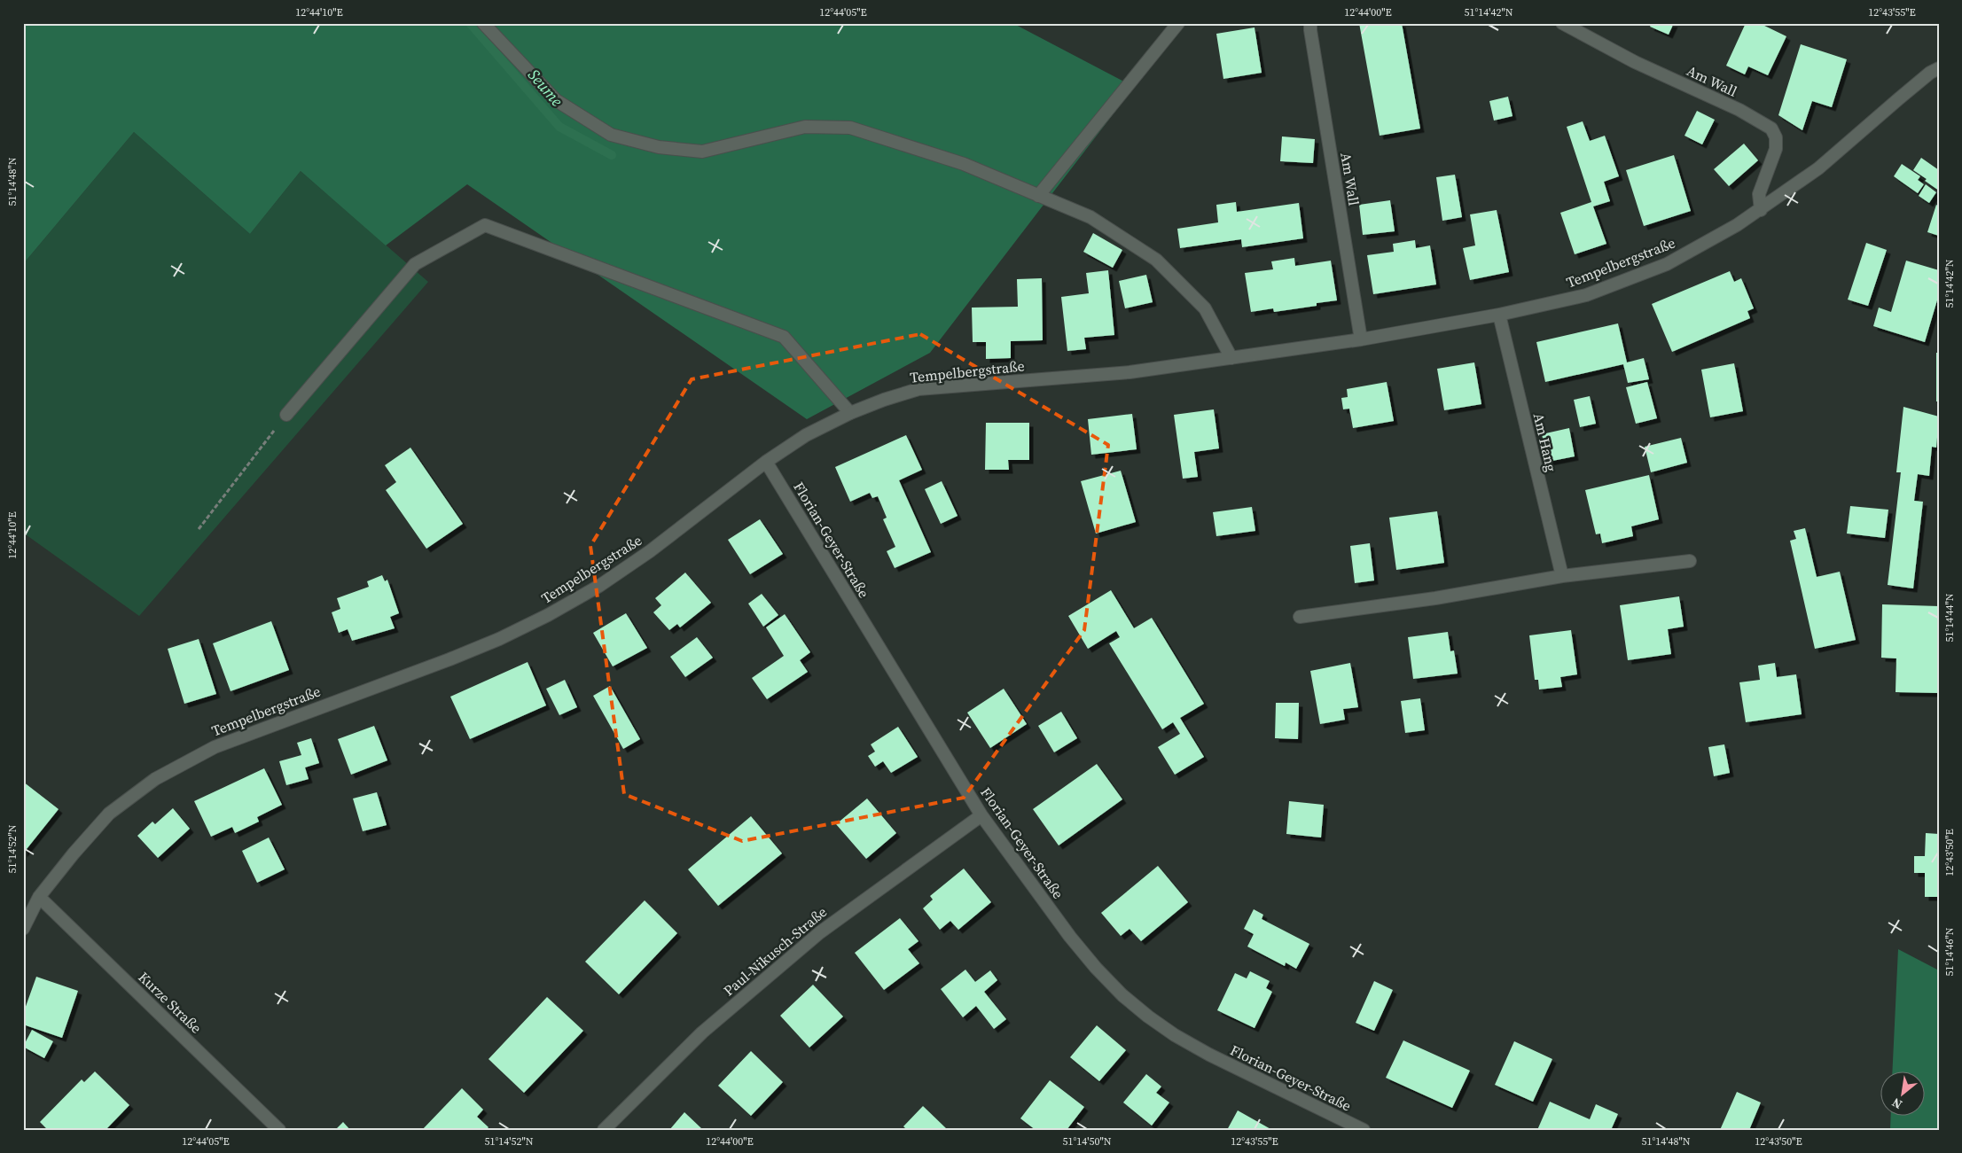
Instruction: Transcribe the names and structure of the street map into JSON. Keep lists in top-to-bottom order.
{
  "streets": {
    "street": [
      "Am Wall",
      "Tempelbergstraße",
      "Am Hang",
      "Florian-Geyer-Straße",
      "Paul-Nikusch-Straße",
      "Kurze Straße"
    ]
  },
  "crossings": [
    ["Am Wall", "Tempelbergstraße"],
    ["Tempelbergstraße", "Am Hang"],
    ["Tempelbergstraße", "Florian-Geyer-Straße"],
    ["Tempelbergstraße", "Kurze Straße"],
    ["Florian-Geyer-Straße", "Paul-Nikusch-Straße"]
  ],
  "water": ["Seume"],
  "north": "bottom left",
  "coordinates": [
    "12°44'10\"E",
    "12°44'05\"E",
    "12°44'00\"E",
    "51°14'42\"N",
    "12°43'55\"E",
    "51°14'48\"N",
    "51°14'44\"N",
    "51°14'52\"N",
    "12°43'50\"E",
    "51°14'46\"N",
    "51°14'50\"N"
  ]
}
